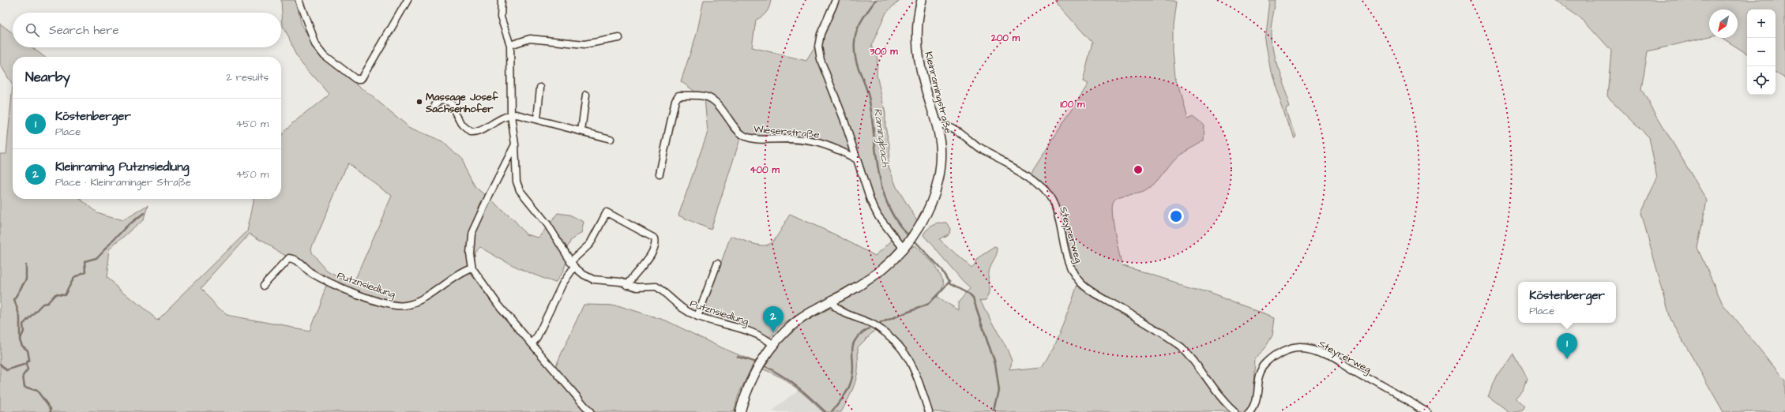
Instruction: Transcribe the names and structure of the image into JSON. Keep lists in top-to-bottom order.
{
  "streets": {
    "main road": ["Kleinramingstraße"],
    "street": ["Wieserstraße", "Steyrerweg", "Putznsiedlung"]
  },
  "crossings": [
    ["Kleinramingstraße", "Steyrerweg"],
    ["Kleinramingstraße", "Putznsiedlung"]
  ],
  "water": ["Ramingbach"],
  "places": ["Massage Josef Sachsenhofer"],
  "north": "bottom left",
  "page": {
    "map_buttons": ["+", "−"],
    "search": "Search here",
    "heading": ["Nearby", "2 results"],
    "list": [
      {
        "mark": "1",
        "name": "Köstenberger",
        "note": "Place",
        "value": "450 m"
      },
      {
        "mark": "2",
        "name": "Kleinraming Putznsiedlung",
        "note": "Place · Kleinraminger Straße",
        "value": "450 m"
      }
    ],
    "popup": ["Köstenberger", "Place"],
    "pins": ["2", "1"]
  },
  "rings": [
    "200 m",
    "300 m",
    "100 m",
    "400 m"
  ]
}
